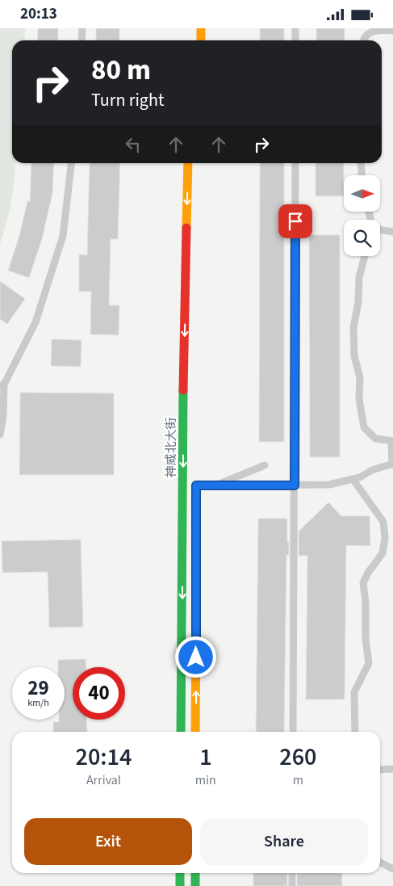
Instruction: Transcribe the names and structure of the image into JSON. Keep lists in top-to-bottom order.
{
  "streets": {
    "street": ["神威北大街"]
  },
  "one_way": ["神威北大街"],
  "north": "right",
  "page": {
    "status": "20:13",
    "turn": ["80 m", "Turn right"],
    "speed": "29 km/h",
    "limit": "40",
    "eta": [
      "20:14",
      "Arrival",
      "1",
      "min",
      "260",
      "m"
    ],
    "buttons": ["Exit", "Share"]
  }
}
